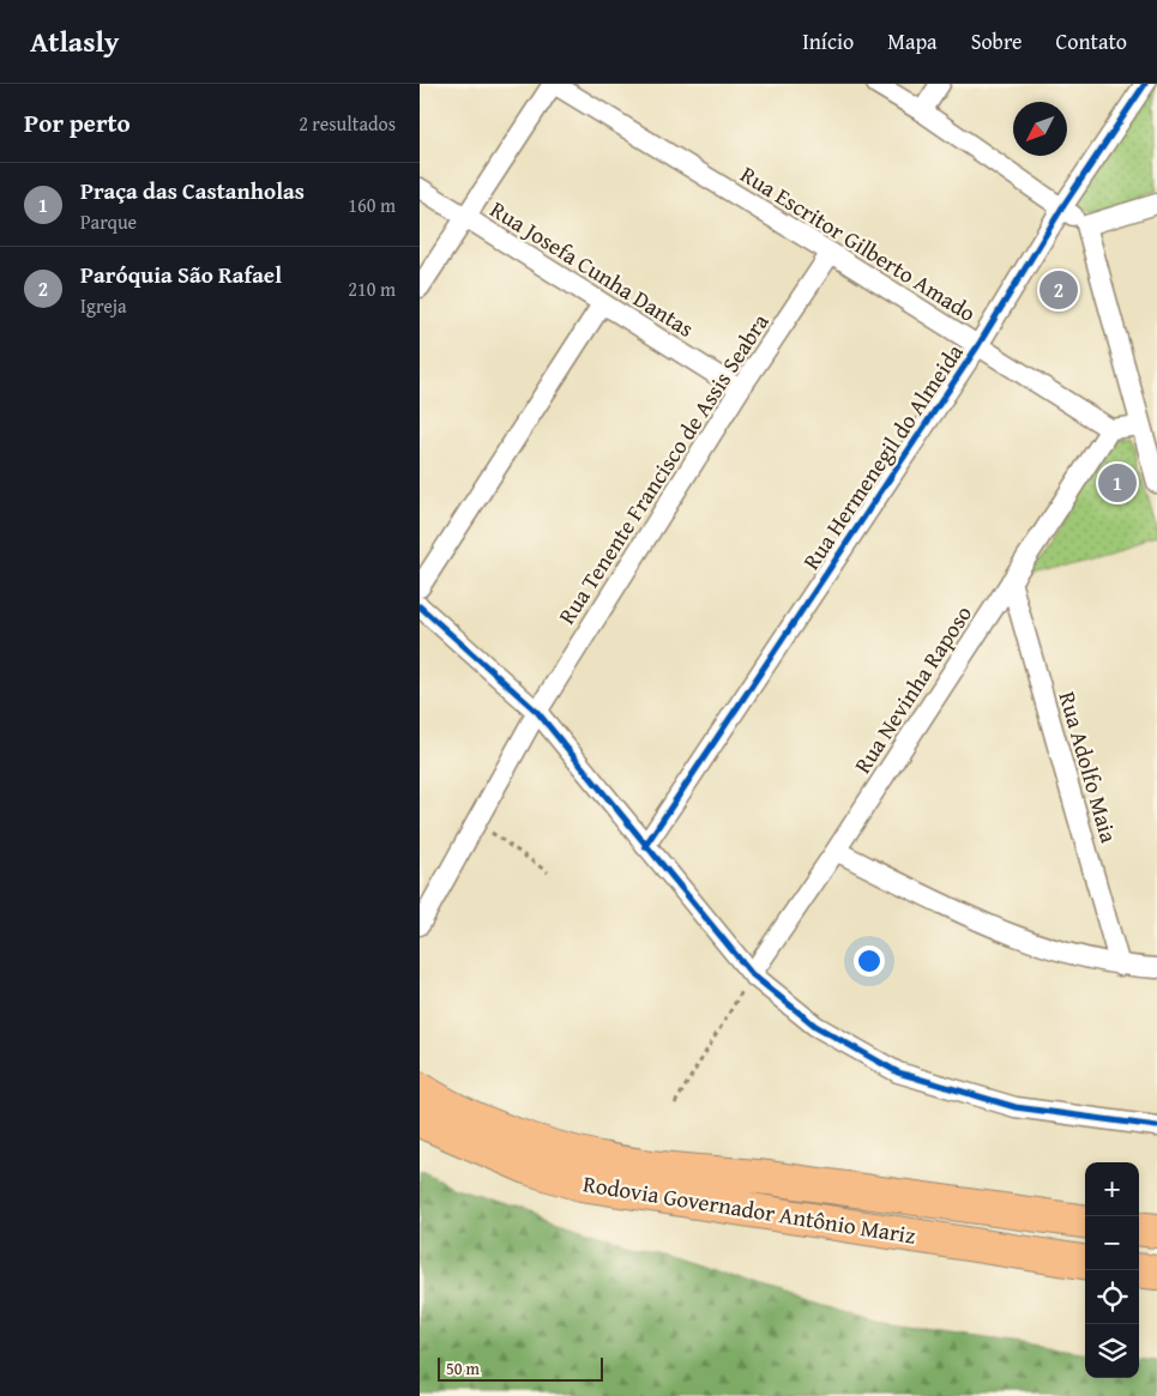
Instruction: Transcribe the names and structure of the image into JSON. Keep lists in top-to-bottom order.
{
  "streets": {
    "highway": ["Rodovia Governador Antônio Mariz"],
    "street": [
      "Rua Escritor Gilberto Amado",
      "Rua Josefa Cunha Dantas",
      "Rua Hermenegil do Almeida",
      "Rua Tenente Francisco de Assis Seabra",
      "Rua Nevinha Raposo",
      "Rua Adolfo Maia"
    ]
  },
  "crossings": [
    ["Rua Escritor Gilberto Amado", "Rua Hermenegil do Almeida"],
    ["Rua Escritor Gilberto Amado", "Rua Tenente Francisco de Assis Seabra"],
    ["Rua Escritor Gilberto Amado", "Rua Nevinha Raposo"],
    ["Rua Josefa Cunha Dantas", "Rua Tenente Francisco de Assis Seabra"],
    ["Rua Nevinha Raposo", "Rua Adolfo Maia"]
  ],
  "scale_bar": "50 m",
  "north": "bottom left",
  "page": {
    "header": "Atlasly",
    "nav": [
      "Início",
      "Mapa",
      "Sobre",
      "Contato"
    ],
    "heading": ["Por perto", "2 resultados"],
    "list": [
      {
        "mark": "1",
        "name": "Praça das Castanholas",
        "note": "Parque",
        "value": "160 m"
      },
      {
        "mark": "2",
        "name": "Paróquia São Rafael",
        "note": "Igreja",
        "value": "210 m"
      }
    ],
    "pins": ["2", "1"],
    "map_buttons": ["+", "−"],
    "scale": "50 m"
  }
}
